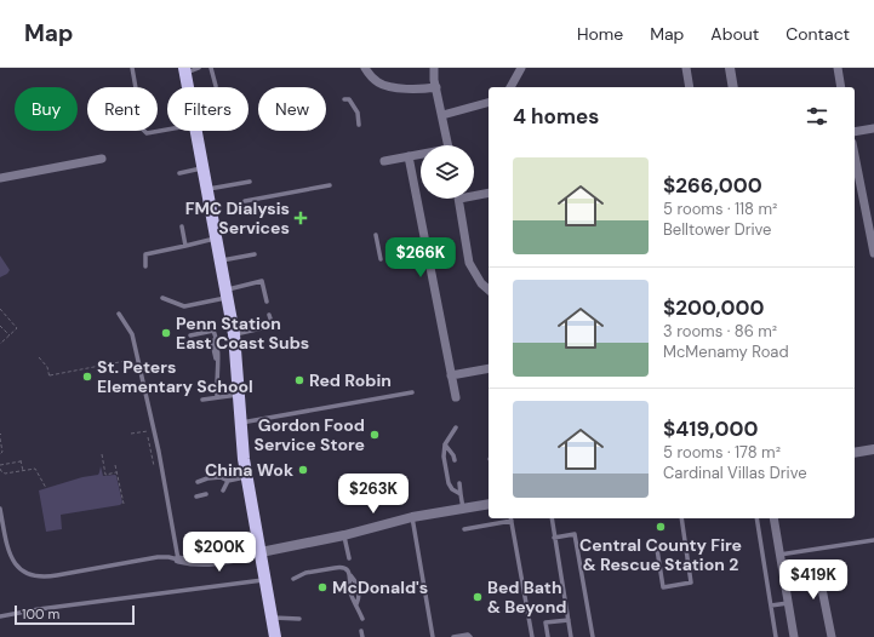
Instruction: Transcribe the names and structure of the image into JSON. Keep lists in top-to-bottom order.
{
  "places": {
    "health": ["FMC Dialysis Services"],
    "other": [
      "Penn Station East Coast Subs",
      "St. Peters Elementary School",
      "Red Robin",
      "Gordon Food Service Store",
      "China Wok",
      "Central County Fire & Rescue Station 2",
      "McDonald's",
      "Bed Bath & Beyond"
    ]
  },
  "scale_bar": "100 m",
  "page": {
    "header": "Map",
    "nav": [
      "Home",
      "Map",
      "About",
      "Contact"
    ],
    "chip": [
      "Buy",
      "Rent",
      "Filters",
      "New"
    ],
    "heading": "4 homes",
    "list": [
      {
        "name": "$266,000",
        "note": "5 rooms · 118 m² · Belltower Drive"
      },
      {
        "name": "$200,000",
        "note": "3 rooms · 86 m² · McMenamy Road"
      },
      {
        "name": "$419,000",
        "note": "5 rooms · 178 m² · Cardinal Villas Drive"
      }
    ],
    "price": [
      "$266K",
      "$263K",
      "$200K",
      "$419K"
    ],
    "scale": "100 m"
  }
}
